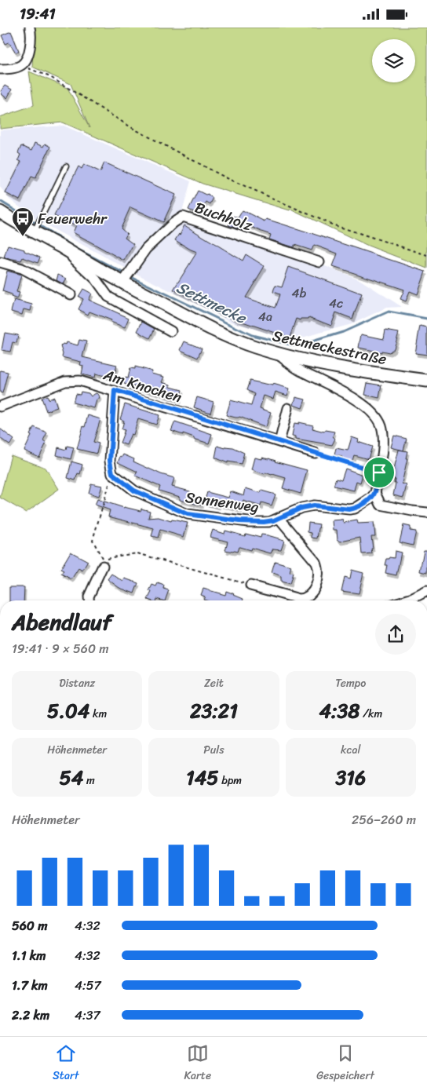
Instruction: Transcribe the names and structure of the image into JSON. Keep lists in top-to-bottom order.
{
  "streets": {
    "street": [
      "Buchholz",
      "Settmeckestraße",
      "Am Knochen",
      "Sonnenweg"
    ]
  },
  "crossings": [
    ["Buchholz", "Settmeckestraße"]
  ],
  "water": ["Settmecke"],
  "places": {
    "bus stop": ["Feuerwehr"]
  },
  "house_numbers": ["4b", "4c", "4a"],
  "page": {
    "status": "19:41",
    "heading": ["Abendlauf", "19:41 · 9 × 560 m"],
    "stats": [
      ["Distanz", "5.04 km"],
      ["Zeit", "23:21"],
      ["Tempo", "4:38 /km"],
      ["Höhenmeter", "54 m"],
      ["Puls", "145 bpm"],
      ["kcal", "316"]
    ],
    "chart": ["Höhenmeter", "256–260 m"],
    "list": [
      {
        "name": "560 m",
        "note": "4:32"
      },
      {
        "name": "1.1 km",
        "note": "4:32"
      },
      {
        "name": "1.7 km",
        "note": "4:57"
      },
      {
        "name": "2.2 km",
        "note": "4:37"
      }
    ],
    "tabs": ["Start", "Karte", "Gespeichert"]
  }
}
